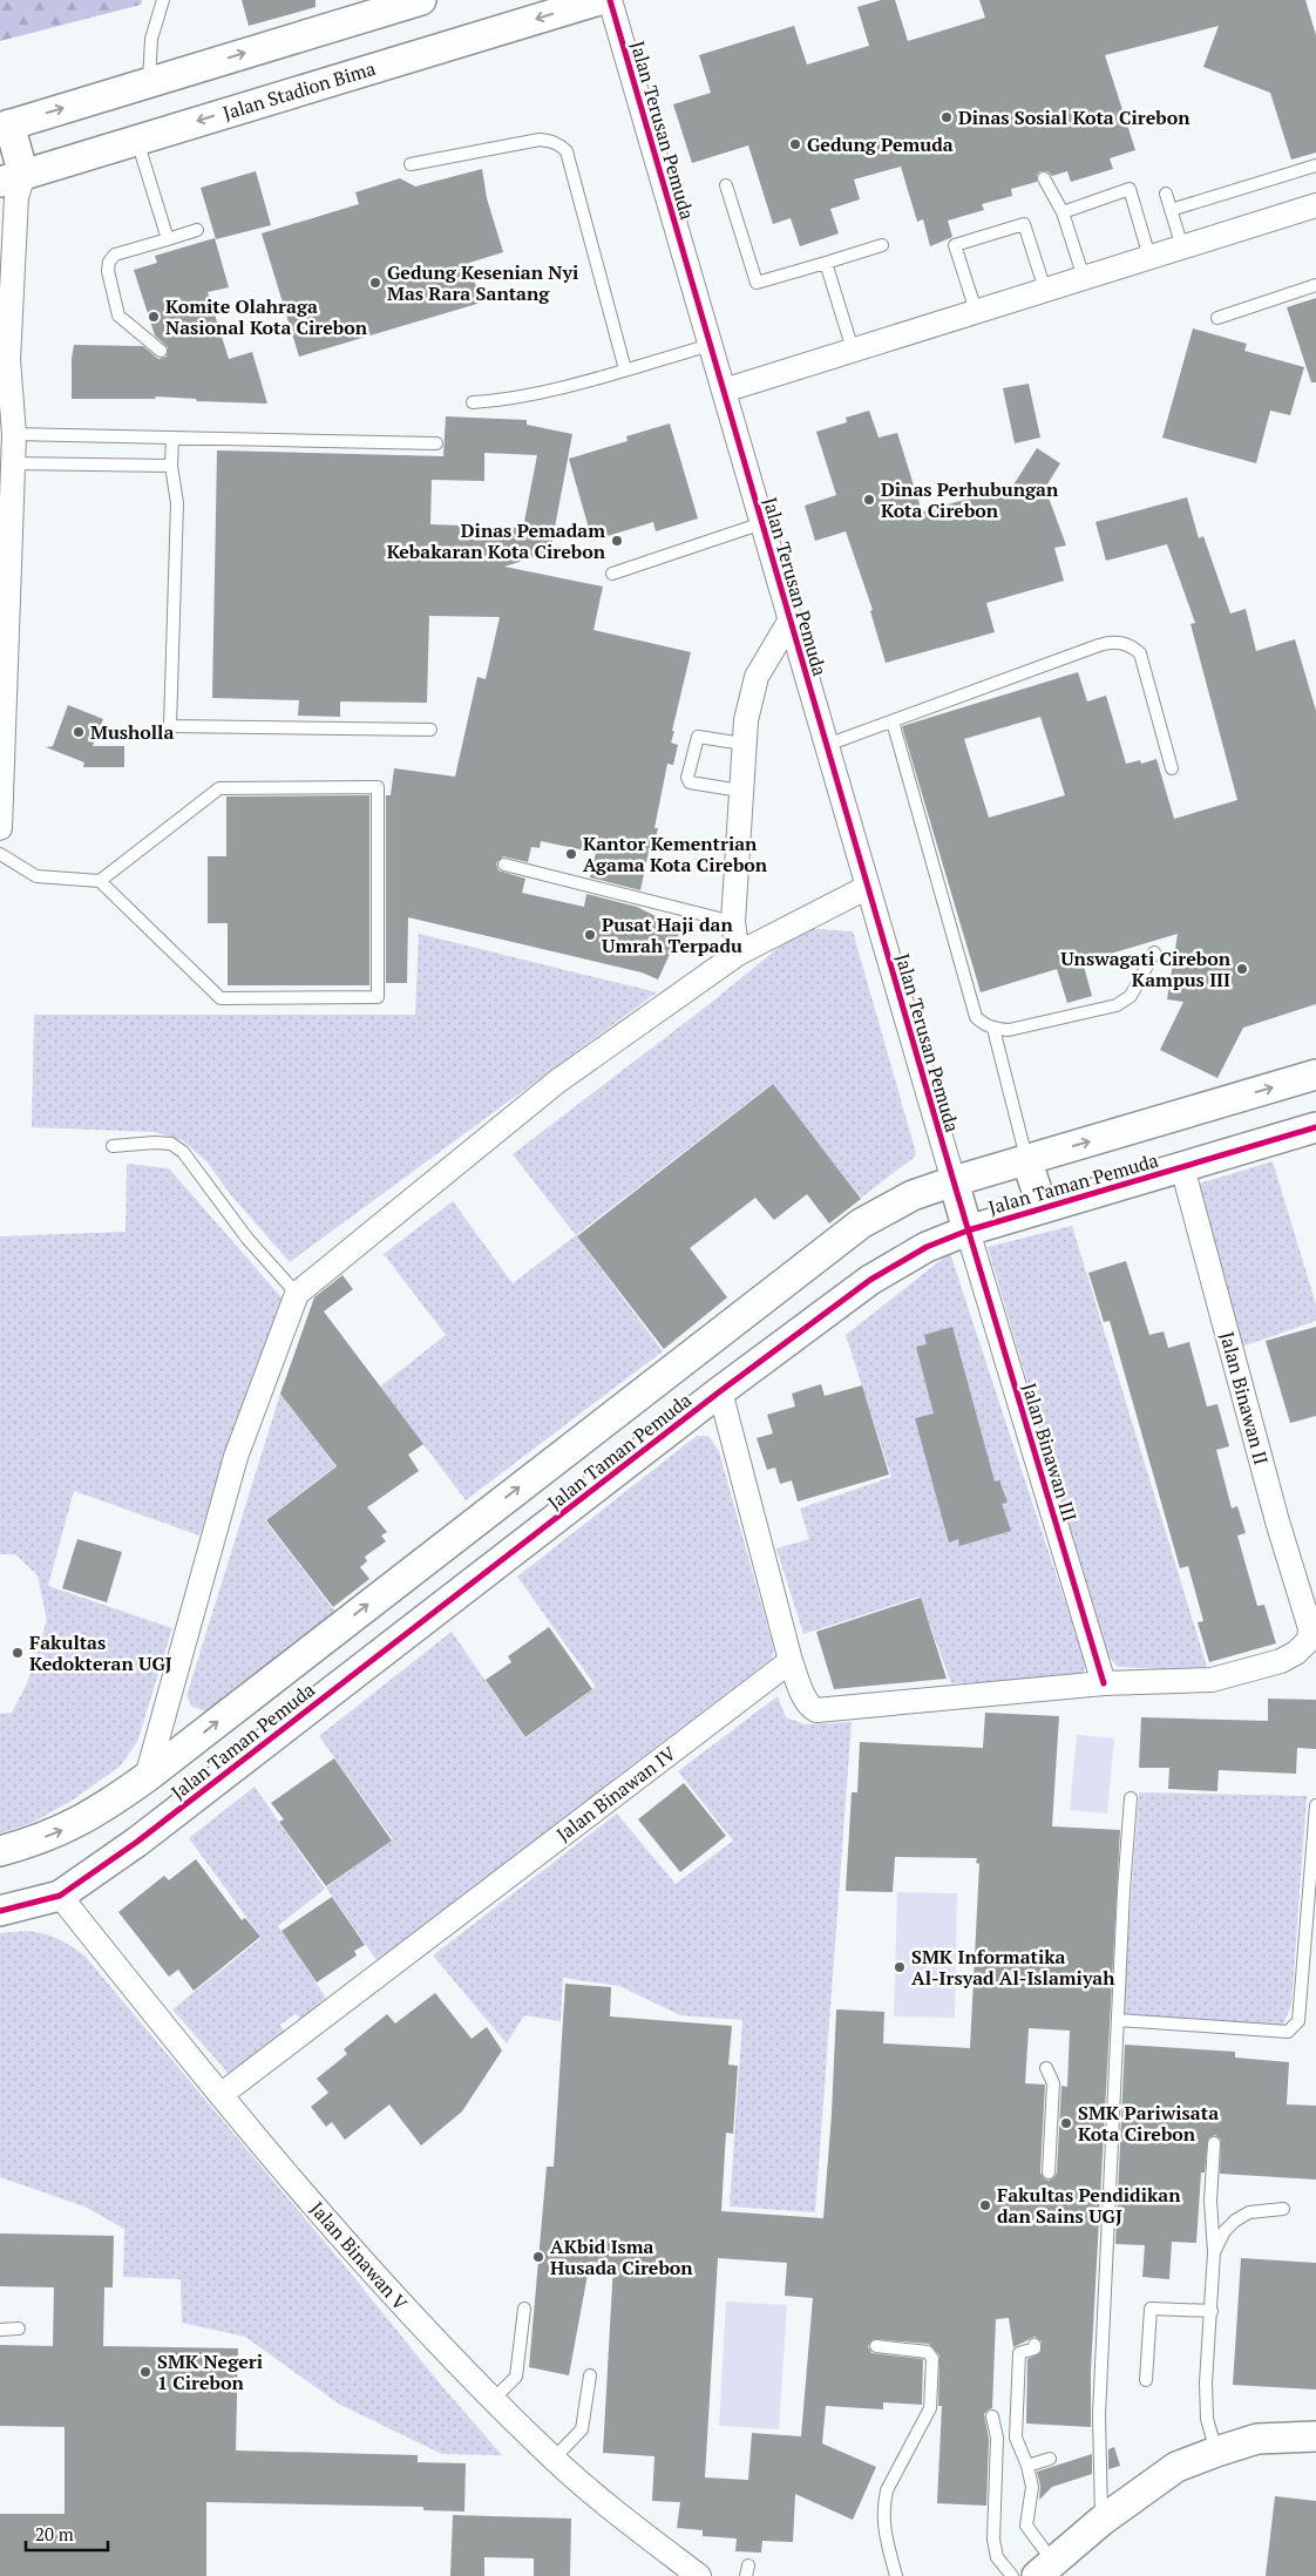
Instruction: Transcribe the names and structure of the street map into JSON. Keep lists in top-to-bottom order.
{
  "streets": {
    "street": [
      "Jalan Stadion Bima",
      "Jalan Terusan Pemuda",
      "Jalan Taman Pemuda",
      "Jalan Binawan II",
      "Jalan Binawan III",
      "Jalan Binawan IV",
      "Jalan Binawan V"
    ]
  },
  "crossings": [
    ["Jalan Terusan Pemuda", "Jalan Taman Pemuda"],
    ["Jalan Taman Pemuda", "Jalan Binawan II"],
    ["Jalan Taman Pemuda", "Jalan Binawan III"],
    ["Jalan Taman Pemuda", "Jalan Binawan V"],
    ["Jalan Binawan II", "Jalan Binawan III"],
    ["Jalan Binawan IV", "Jalan Binawan V"]
  ],
  "places": [
    "Dinas Sosial Kota Cirebon",
    "Gedung Pemuda",
    "Gedung Kesenian Nyi Mas Rara Santang",
    "Komite Olahraga Nasional Kota Cirebon",
    "Dinas Perhubungan Kota Cirebon",
    "Dinas Pemadam Kebakaran Kota Cirebon",
    "Musholla",
    "Kantor Kementrian Agama Kota Cirebon",
    "Pusat Haji dan Umrah Terpadu",
    "Unswagati Cirebon Kampus III",
    "Fakultas Kedokteran UGJ",
    "SMK Informatika Al-Irsyad Al-Islamiyah",
    "SMK Pariwisata Kota Cirebon",
    "Fakultas Pendidikan dan Sains UGJ",
    "AKbid Isma Husada Cirebon",
    "SMK Negeri 1 Cirebon"
  ],
  "scale_bar": "20 m"
}
